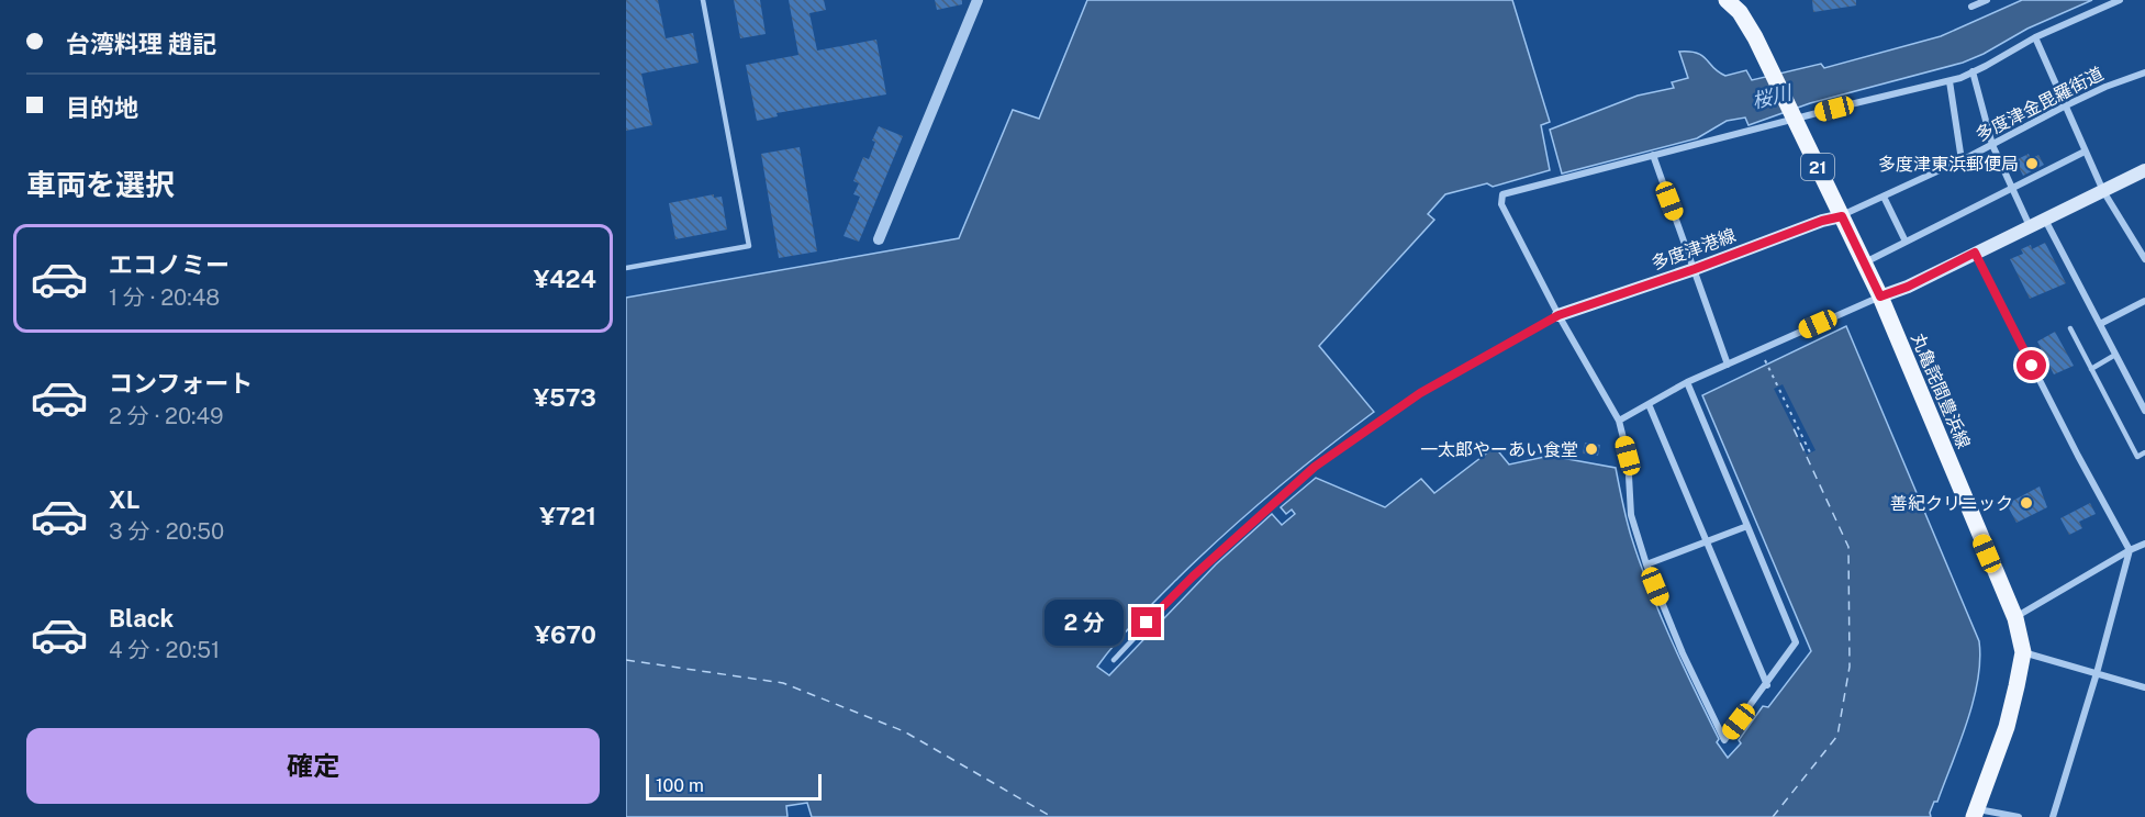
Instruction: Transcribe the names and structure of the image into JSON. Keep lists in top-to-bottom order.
{
  "streets": {
    "main road": ["21", "多度津港線", "丸亀詫間豊浜線"],
    "street": ["多度津金毘羅街道"]
  },
  "crossings": [
    ["多度津金毘羅街道", "多度津港線"],
    ["多度津金毘羅街道", "丸亀詫間豊浜線"],
    ["多度津港線", "丸亀詫間豊浜線"]
  ],
  "water": ["桜川"],
  "places": ["多度津東浜郵便局", "一太郎やーあい食堂", "善紀クリニック"],
  "scale_bar": "100 m",
  "page": {
    "banner": ["台湾料理 趙記", "目的地"],
    "heading": "車両を選択",
    "list": [
      {
        "name": "エコノミー",
        "note": "1 分 · 20:48",
        "value": "¥424"
      },
      {
        "name": "コンフォート",
        "note": "2 分 · 20:49",
        "value": "¥573"
      },
      {
        "name": "XL",
        "note": "3 分 · 20:50",
        "value": "¥721"
      },
      {
        "name": "Black",
        "note": "4 分 · 20:51",
        "value": "¥670"
      }
    ],
    "bubble": "2 分",
    "buttons": "確定",
    "scale": "100 m"
  }
}
